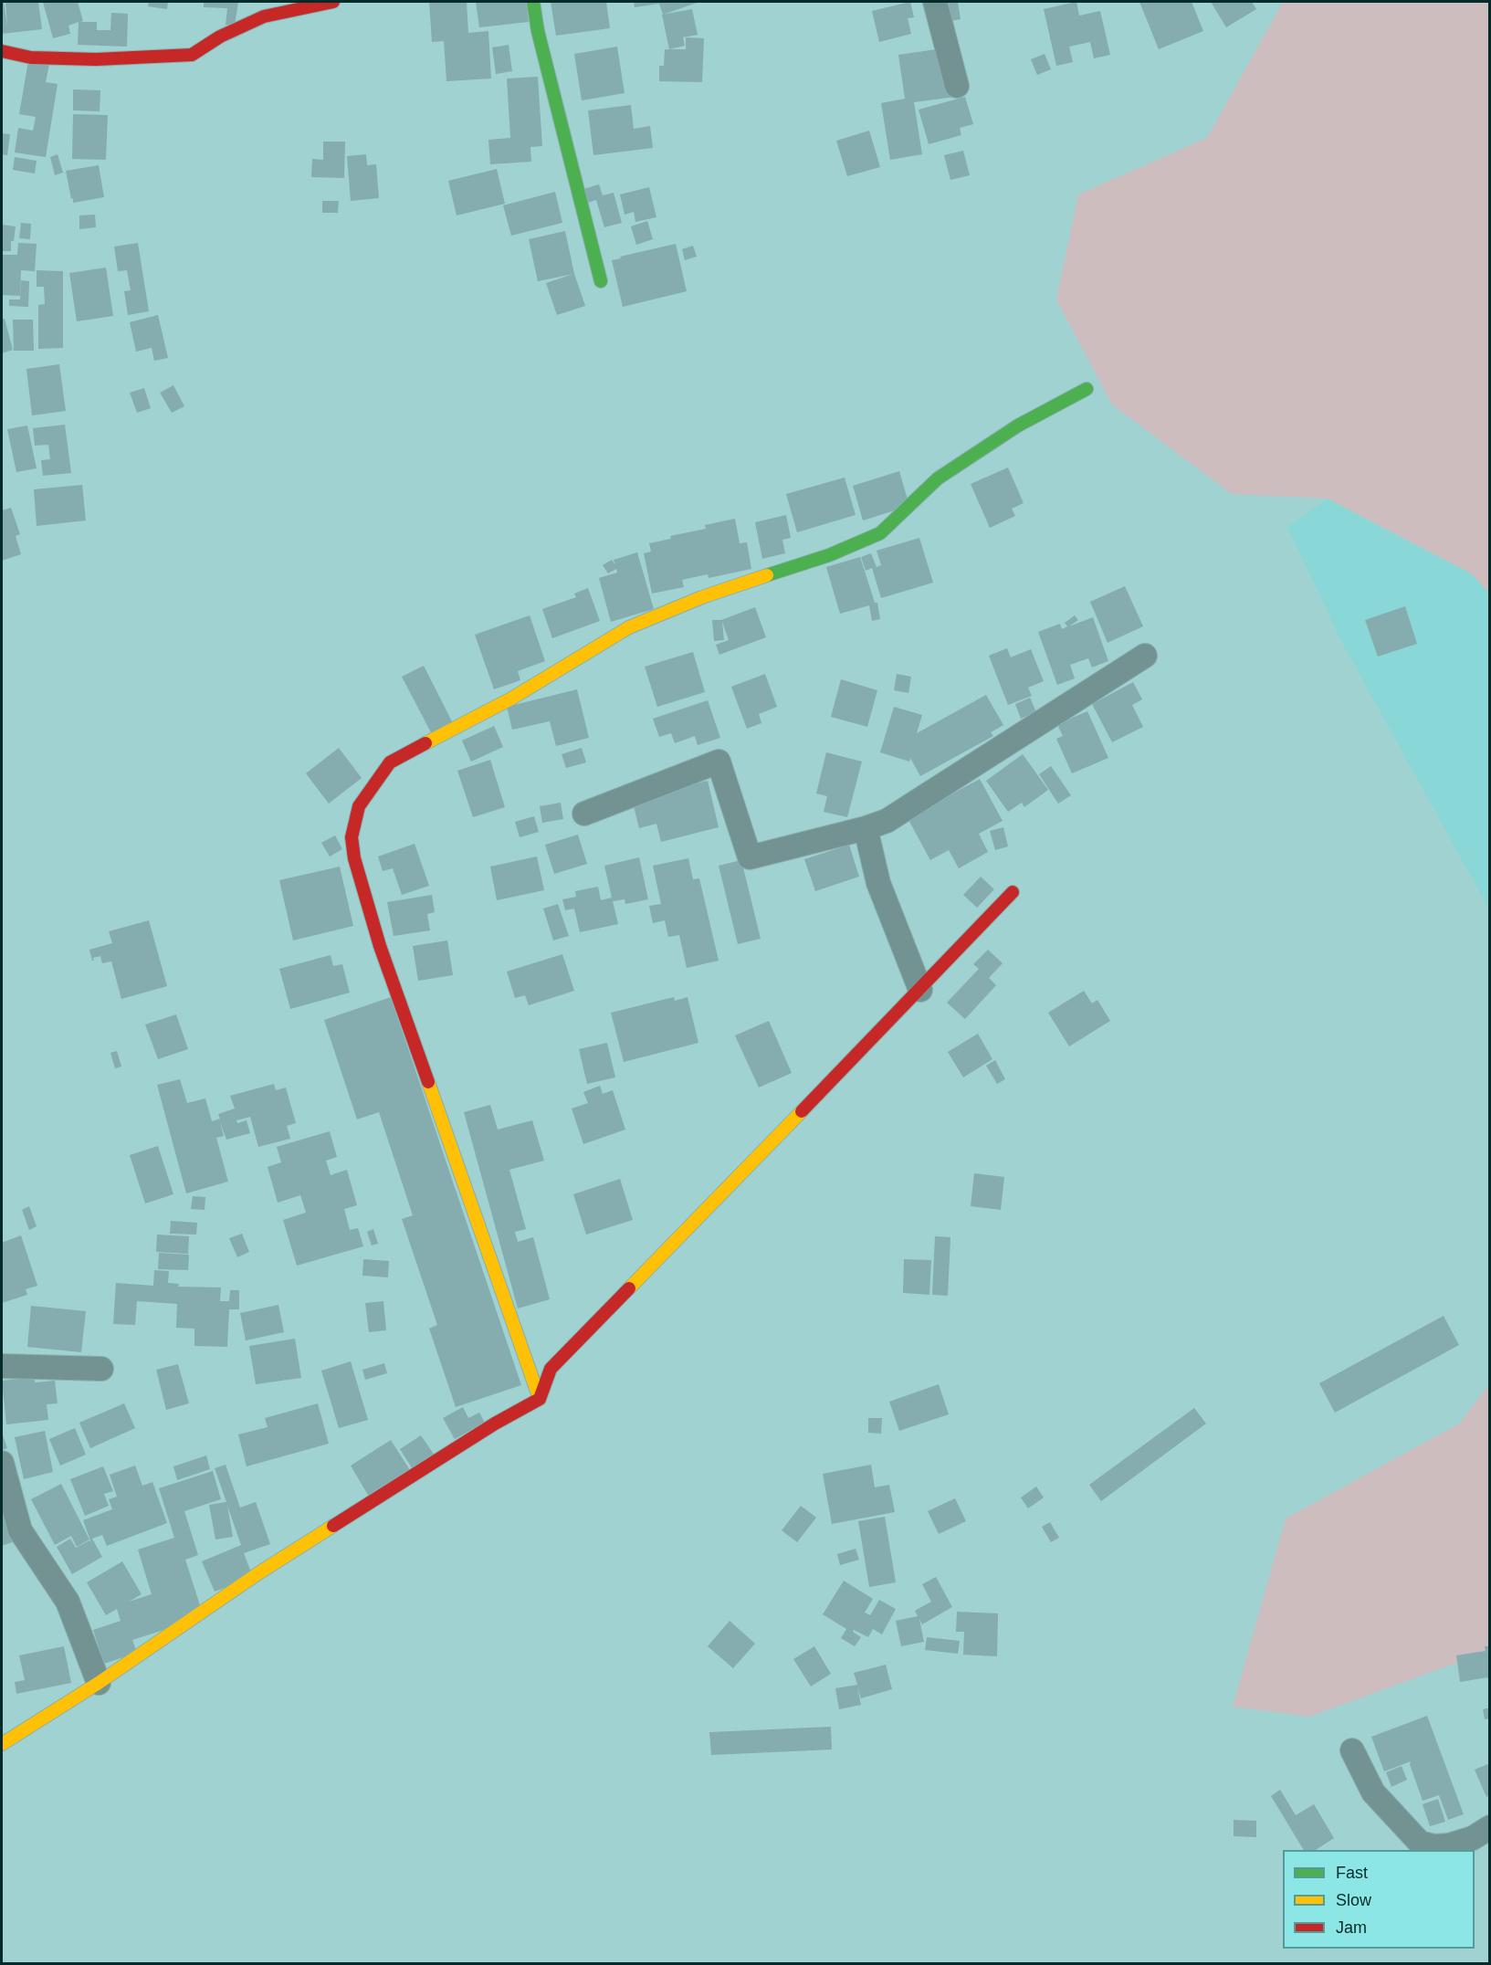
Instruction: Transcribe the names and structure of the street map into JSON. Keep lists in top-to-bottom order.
{
  "legend": ["Fast", "Slow", "Jam"]
}
